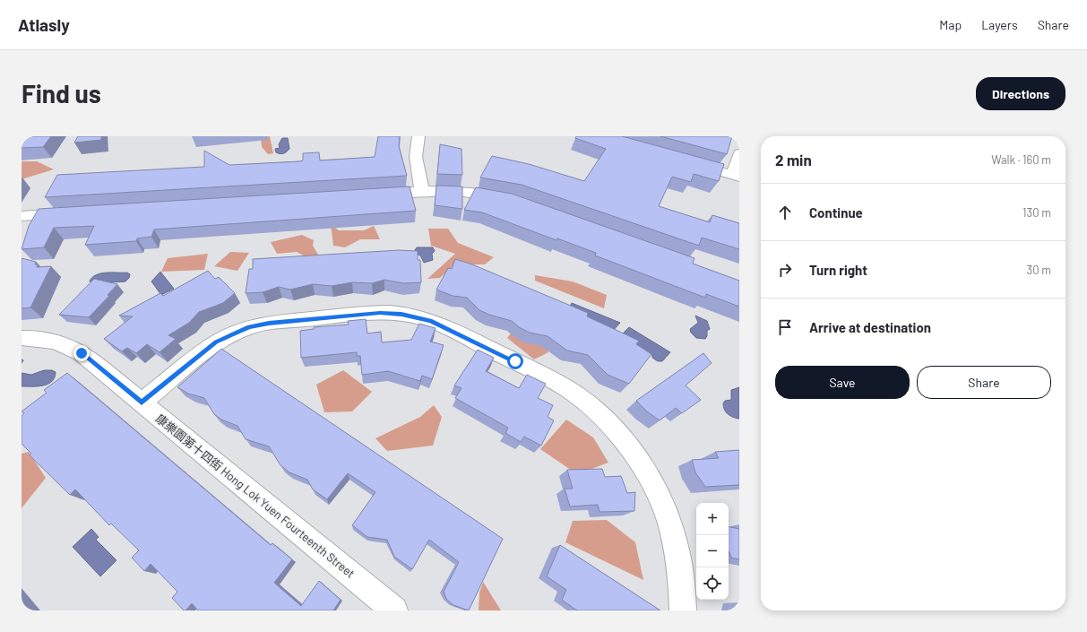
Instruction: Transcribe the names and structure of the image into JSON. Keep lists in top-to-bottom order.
{
  "streets": {
    "street": ["康樂園第十四街 Hong Lok Yuen Fourteenth Street"]
  },
  "page": {
    "header": "Atlasly",
    "nav": ["Map", "Layers", "Share"],
    "buttons": [
      "Directions",
      ["Save", "Share"]
    ],
    "title": "Find us",
    "heading": ["2 min", "Walk · 160 m"],
    "list": [
      ["Continue", "130 m"],
      ["Turn right", "30 m"],
      "Arrive at destination"
    ],
    "map_buttons": ["+", "−"]
  }
}
